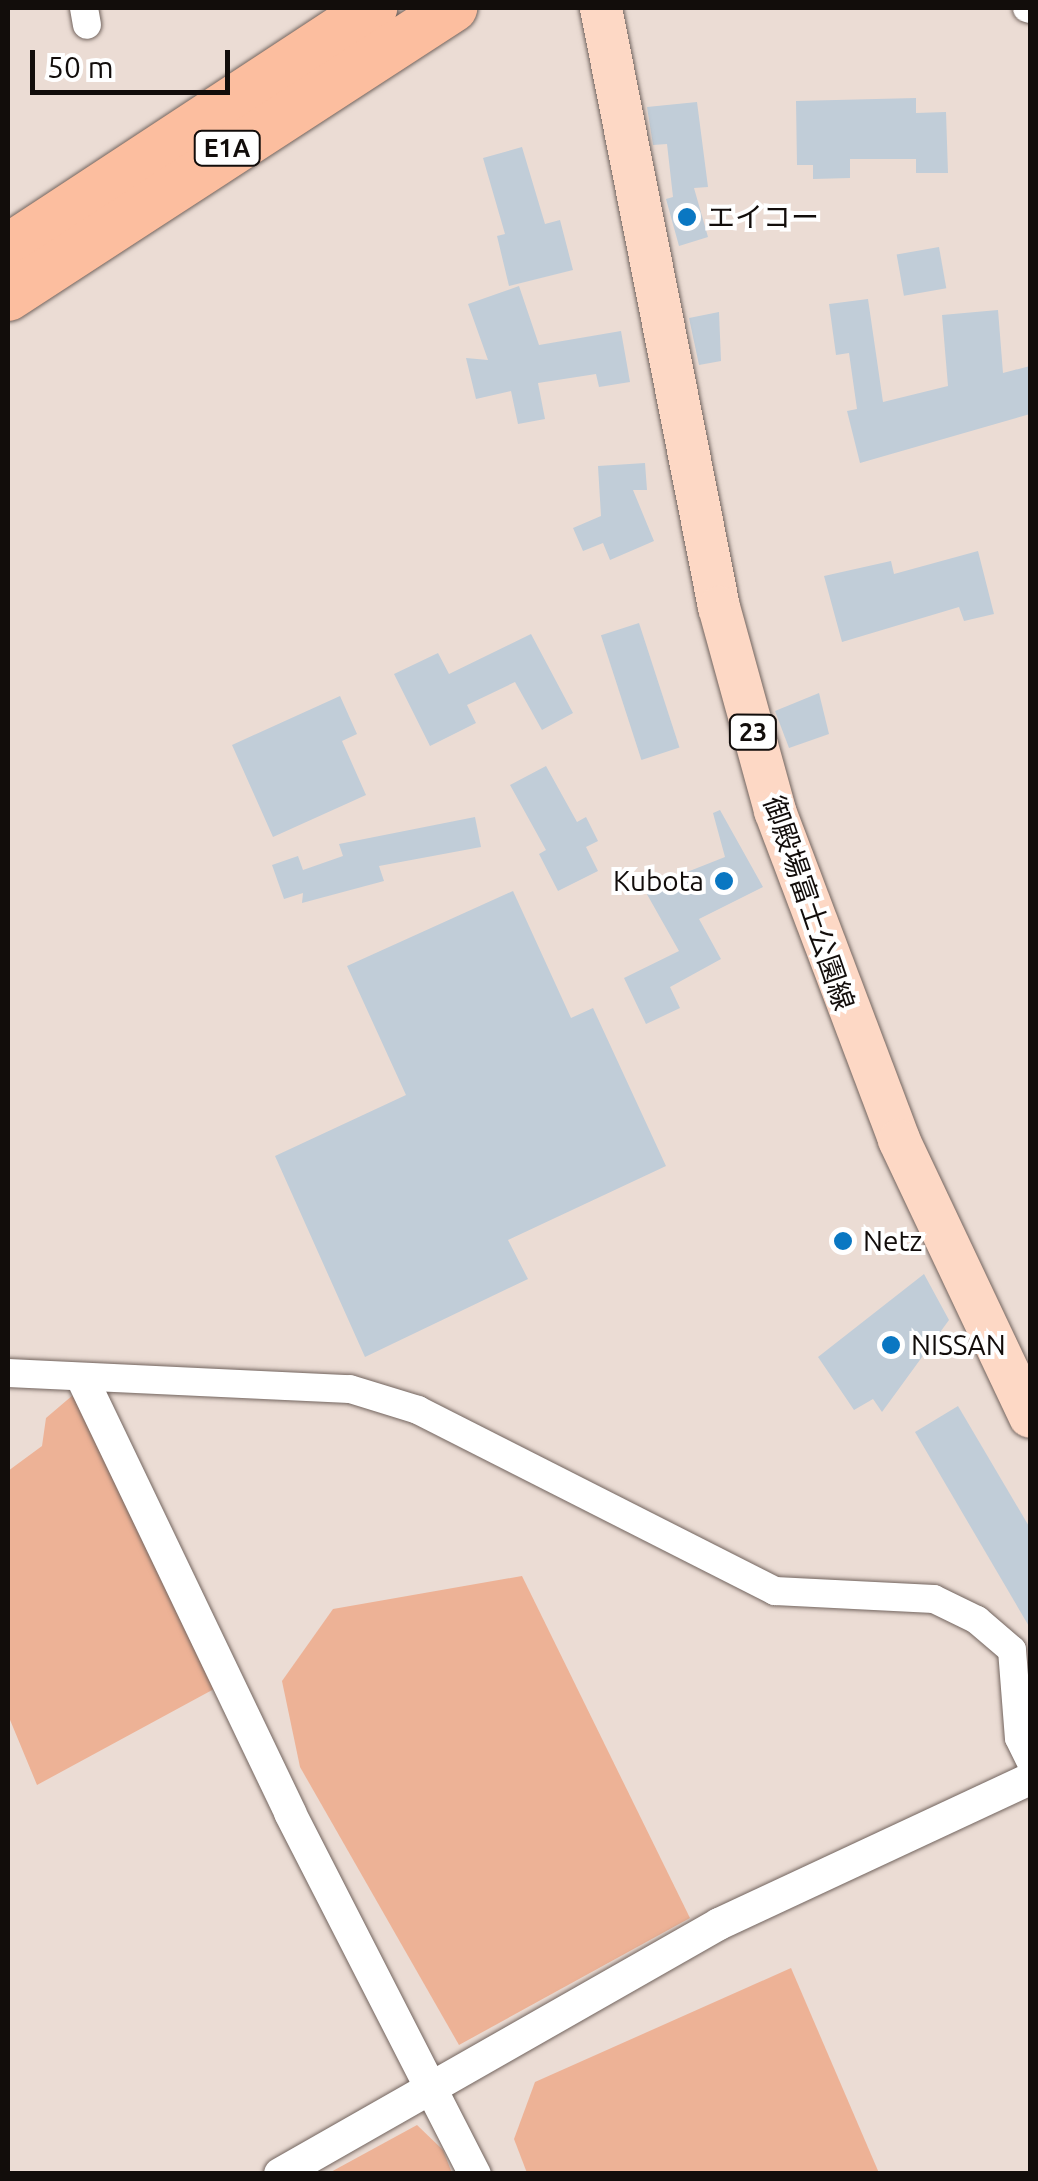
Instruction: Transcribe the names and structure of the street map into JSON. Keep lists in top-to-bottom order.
{
  "streets": {
    "highway": ["E1A"],
    "main road": ["23", "御殿場富士公園線"]
  },
  "places": [
    "エイコー",
    "Kubota",
    "Netz",
    "NISSAN"
  ],
  "scale_bar": "50 m"
}
